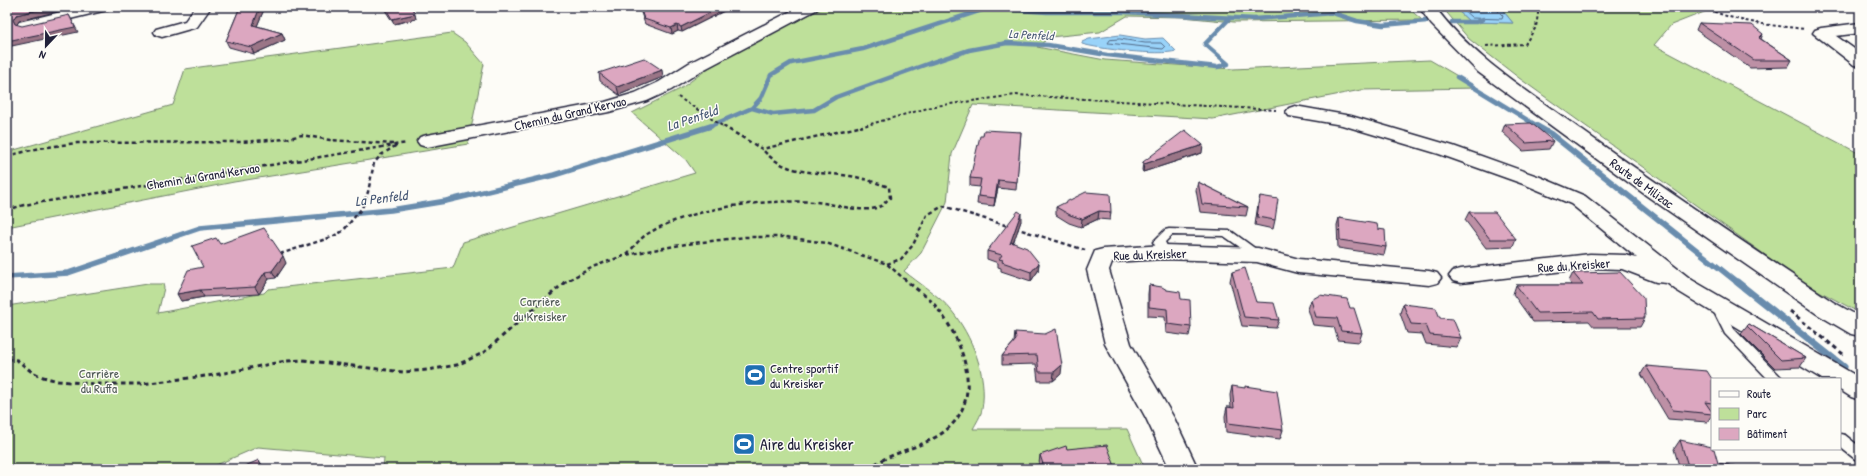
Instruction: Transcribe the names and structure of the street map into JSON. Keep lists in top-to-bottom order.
{
  "streets": {
    "street": ["Chemin du Grand Kervao", "Route de Milizac", "Rue du Kreisker"]
  },
  "water": ["La Penfeld"],
  "parks": ["Carrière du Kreisker", "Carrière du Ruffa"],
  "places": {
    "sports": ["Centre sportif du Kreisker", "Aire du Kreisker"]
  },
  "legend": ["Route", "Parc", "Bâtiment"],
  "north": "bottom"
}
